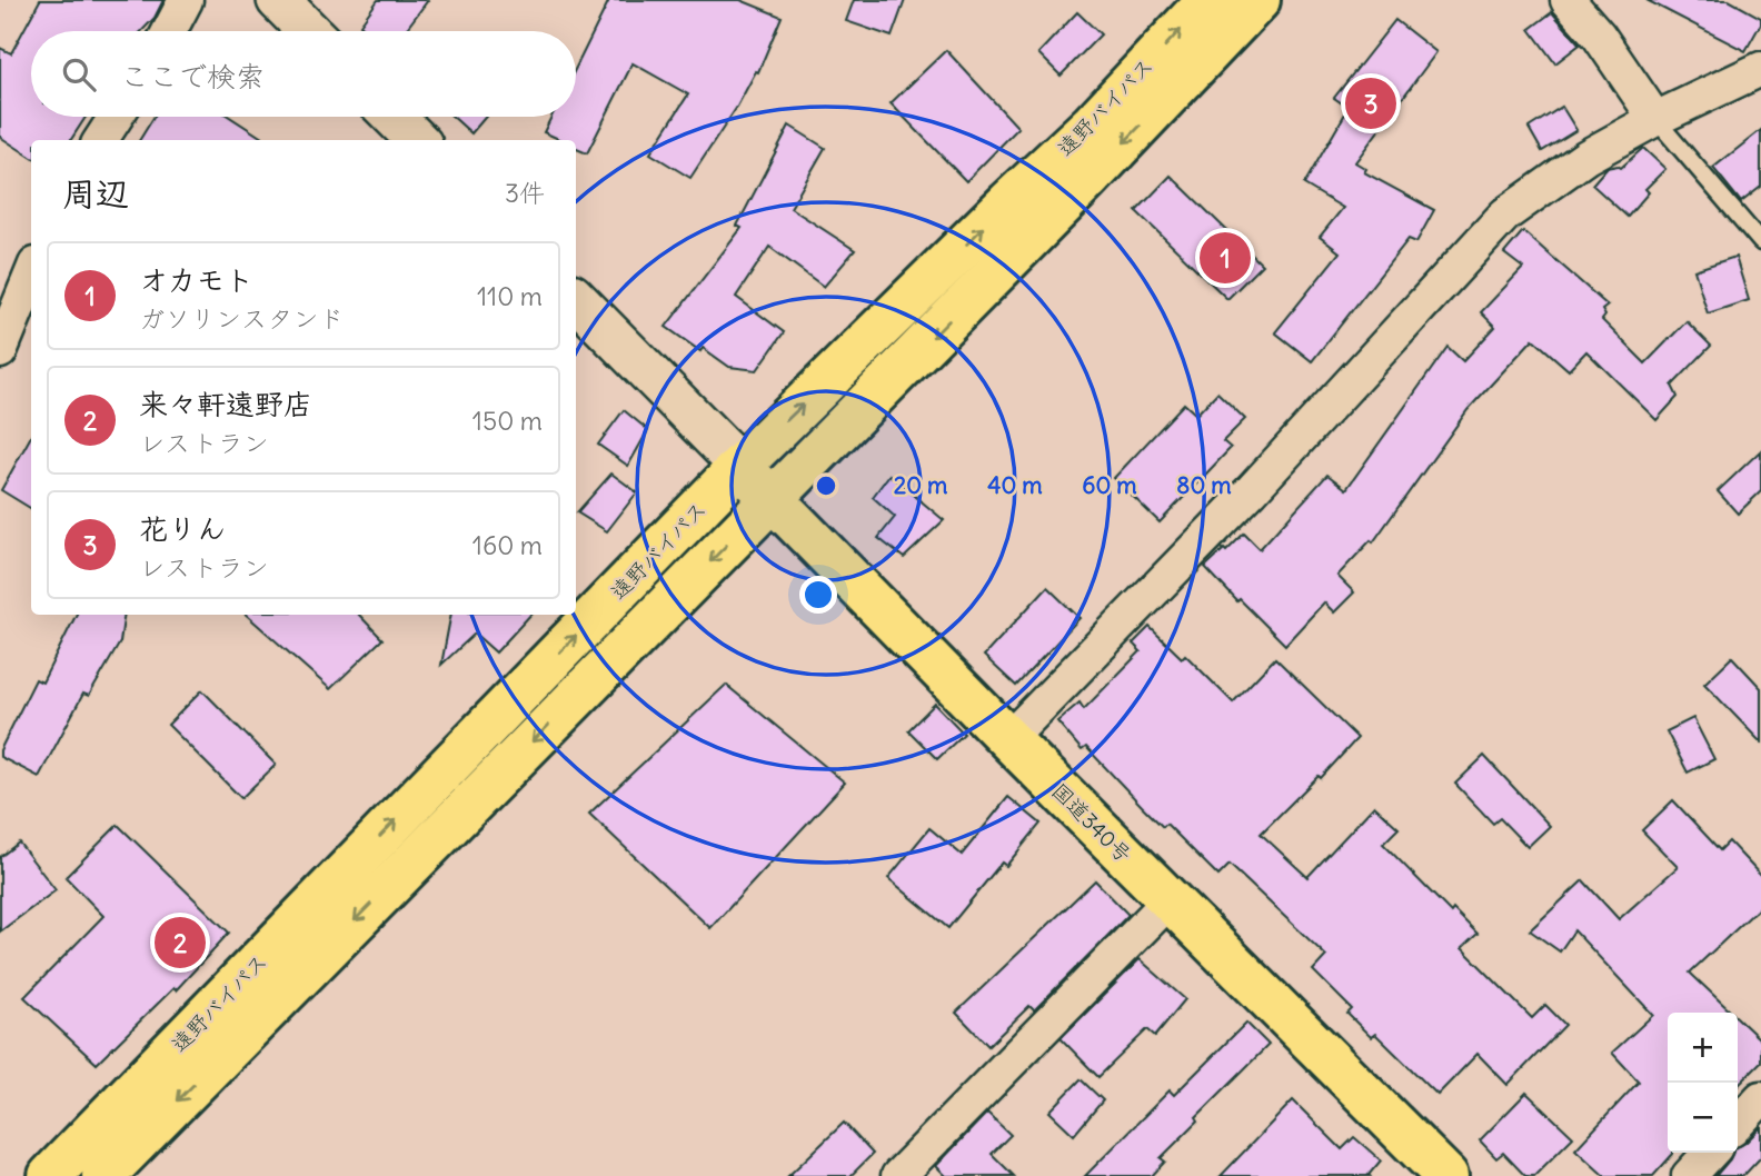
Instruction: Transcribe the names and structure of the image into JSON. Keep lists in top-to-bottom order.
{
  "streets": {
    "highway": ["遠野バイパス", "国道340号"]
  },
  "crossings": [
    ["遠野バイパス", "国道340号"]
  ],
  "page": {
    "search": "ここで検索",
    "pins": ["3", "1", "2"],
    "heading": ["周辺", "3件"],
    "list": [
      {
        "mark": "1",
        "name": "オカモト",
        "note": "ガソリンスタンド",
        "value": "110 m"
      },
      {
        "mark": "2",
        "name": "来々軒遠野店",
        "note": "レストラン",
        "value": "150 m"
      },
      {
        "mark": "3",
        "name": "花りん",
        "note": "レストラン",
        "value": "160 m"
      }
    ],
    "map_buttons": ["+", "−"]
  },
  "rings": [
    "20 m",
    "40 m",
    "60 m",
    "80 m"
  ]
}
